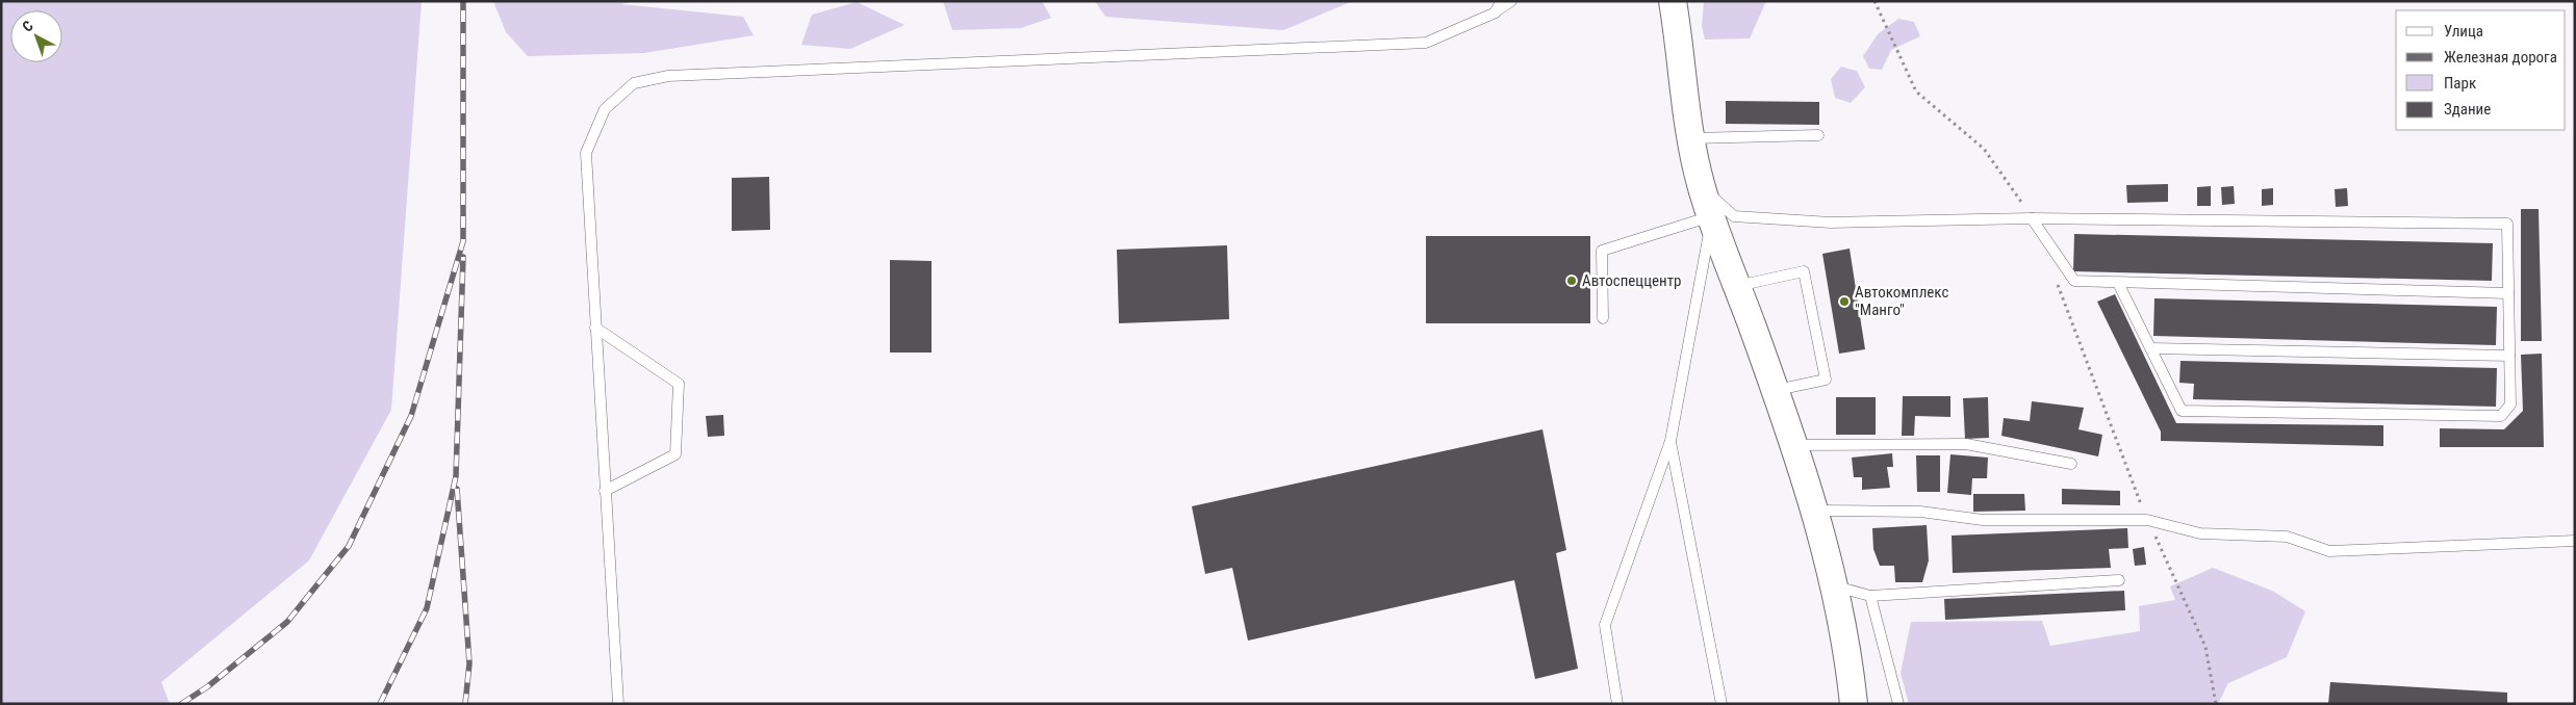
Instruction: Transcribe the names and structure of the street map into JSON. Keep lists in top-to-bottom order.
{
  "places": ["Автоспеццентр", "Автокомплекс \"Манго\""],
  "legend": [
    "Улица",
    "Железная дорога",
    "Парк",
    "Здание"
  ],
  "north": "top left"
}
